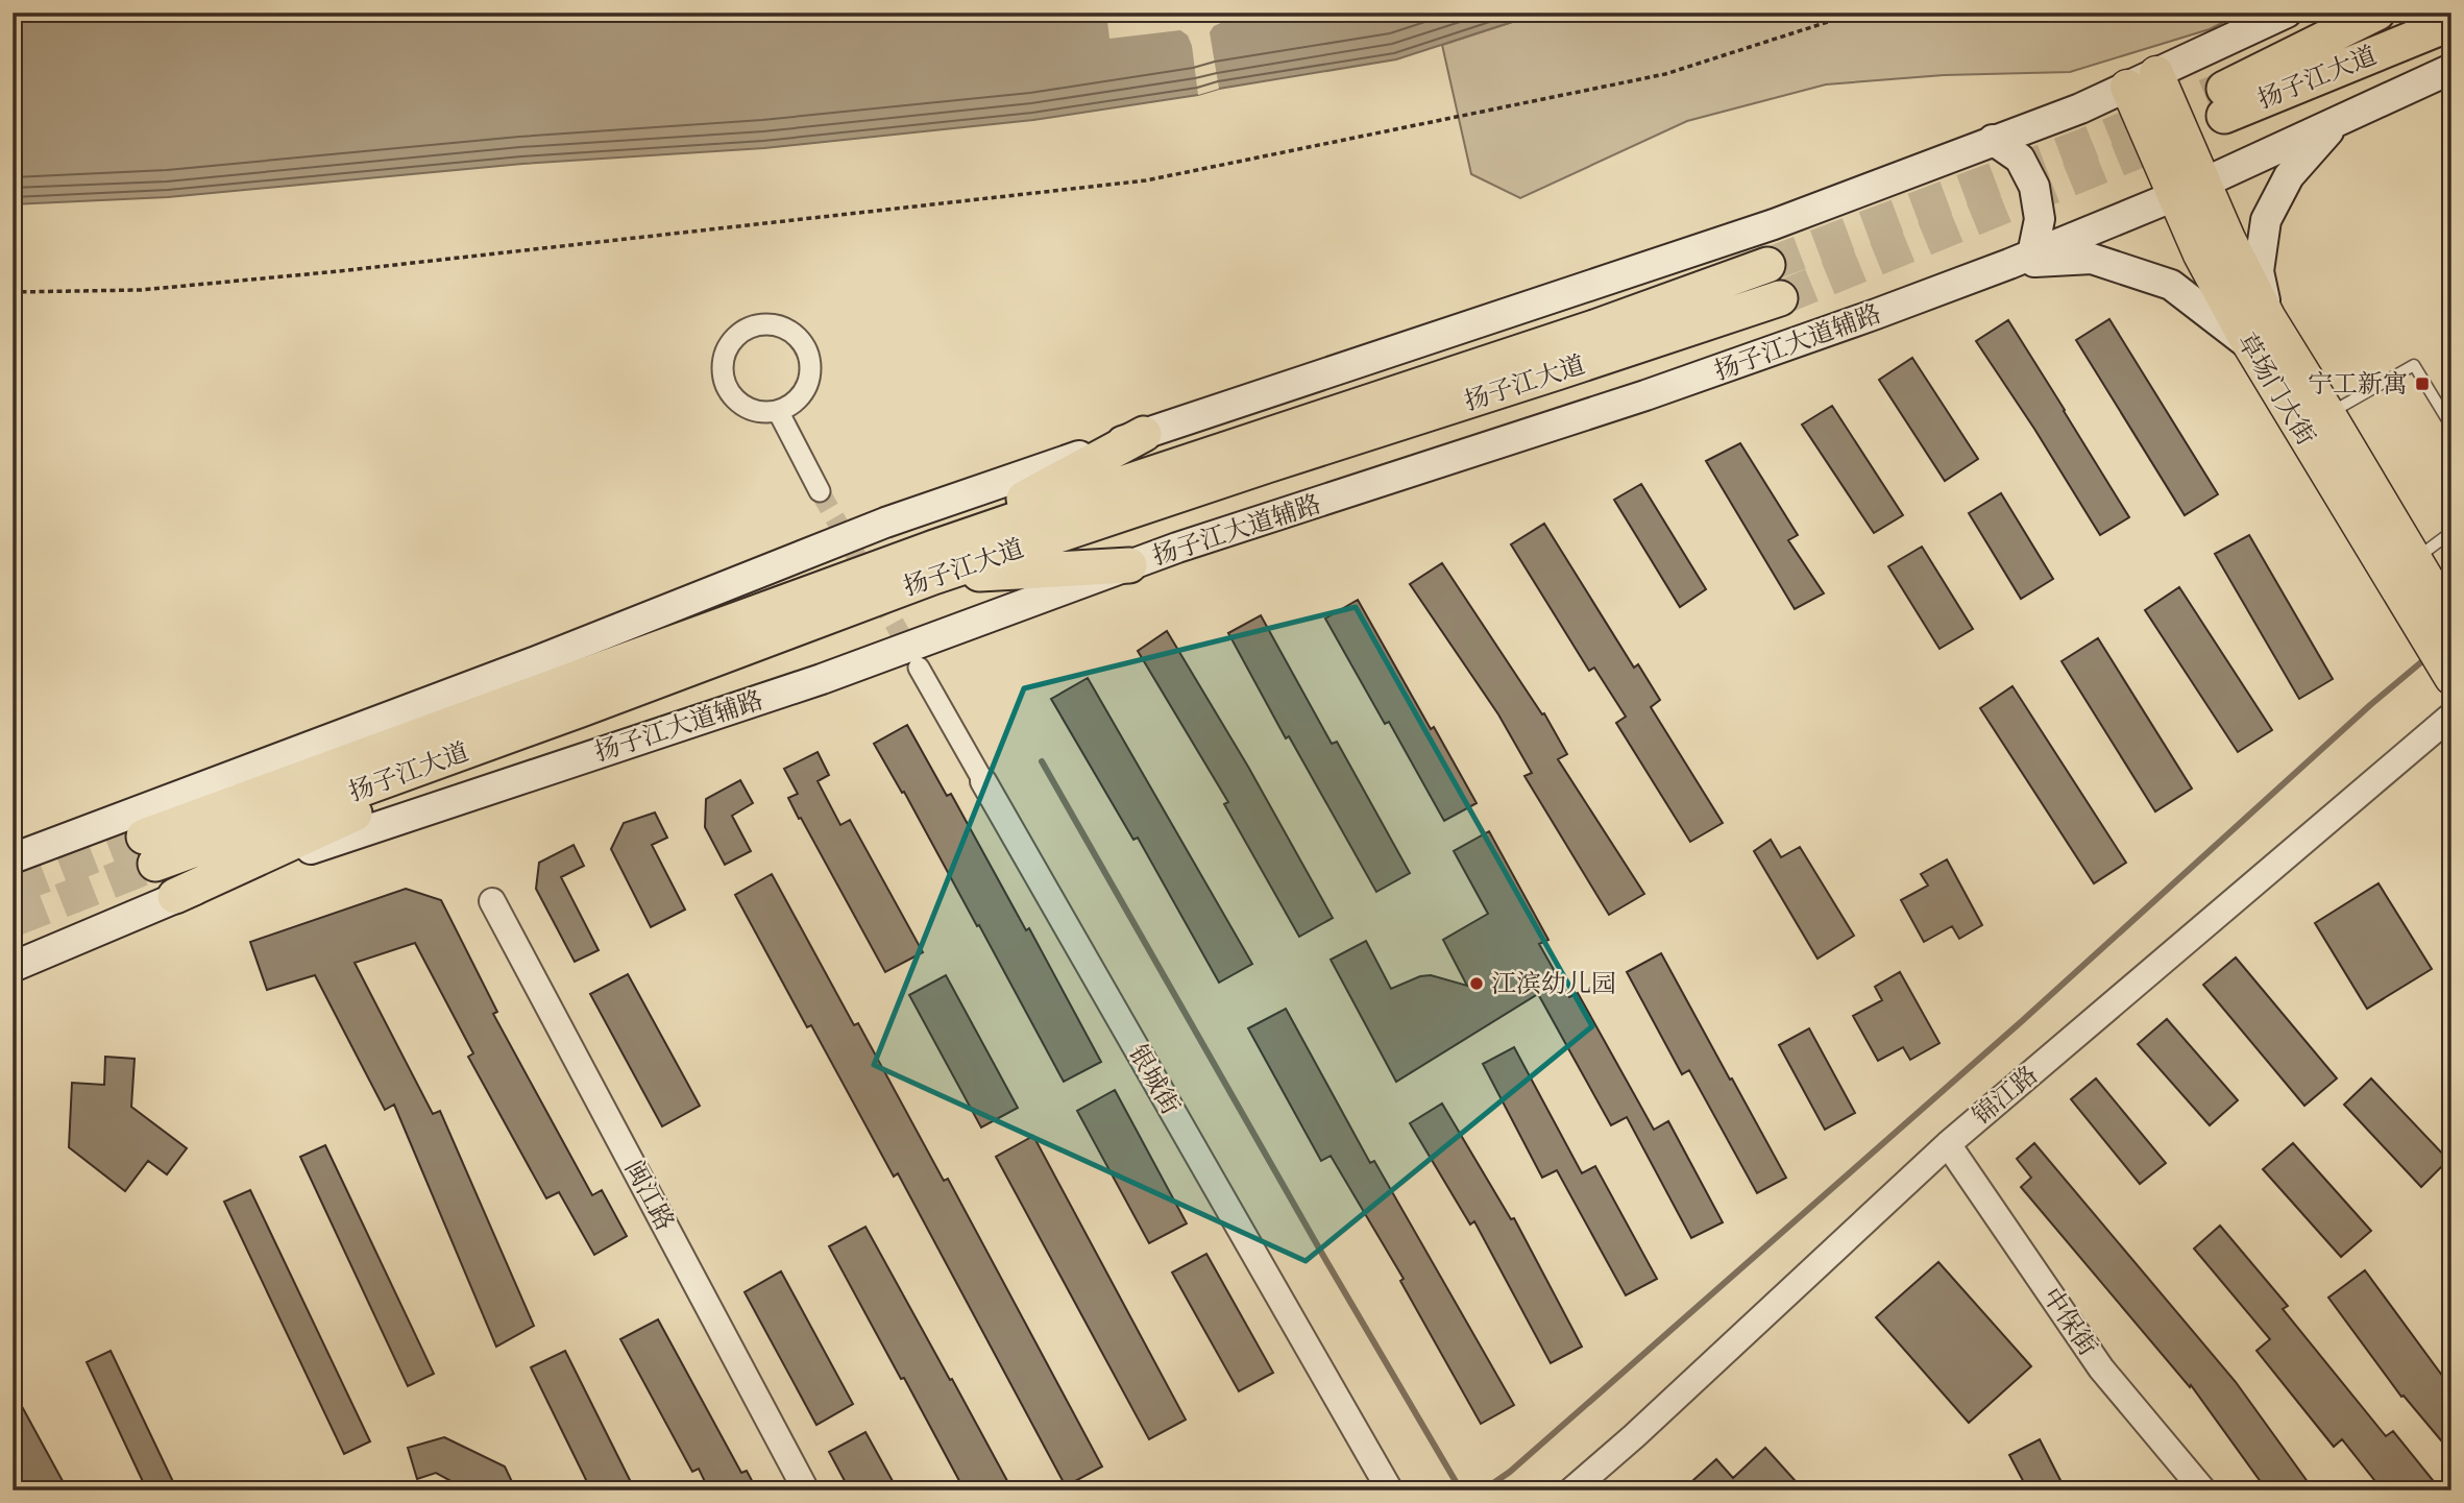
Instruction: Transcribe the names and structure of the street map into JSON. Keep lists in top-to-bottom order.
{
  "streets": {
    "highway": ["扬子江大道"],
    "main road": ["扬子江大道辅路", "草场门大街"],
    "street": [
      "银城街",
      "锦江路",
      "闽江路",
      "中保街"
    ]
  },
  "crossings": [
    ["扬子江大道辅路", "草场门大街"],
    ["锦江路", "中保街"]
  ],
  "places": {
    "transit": ["宁工新寓"],
    "other": ["江滨幼儿园"]
  }
}
